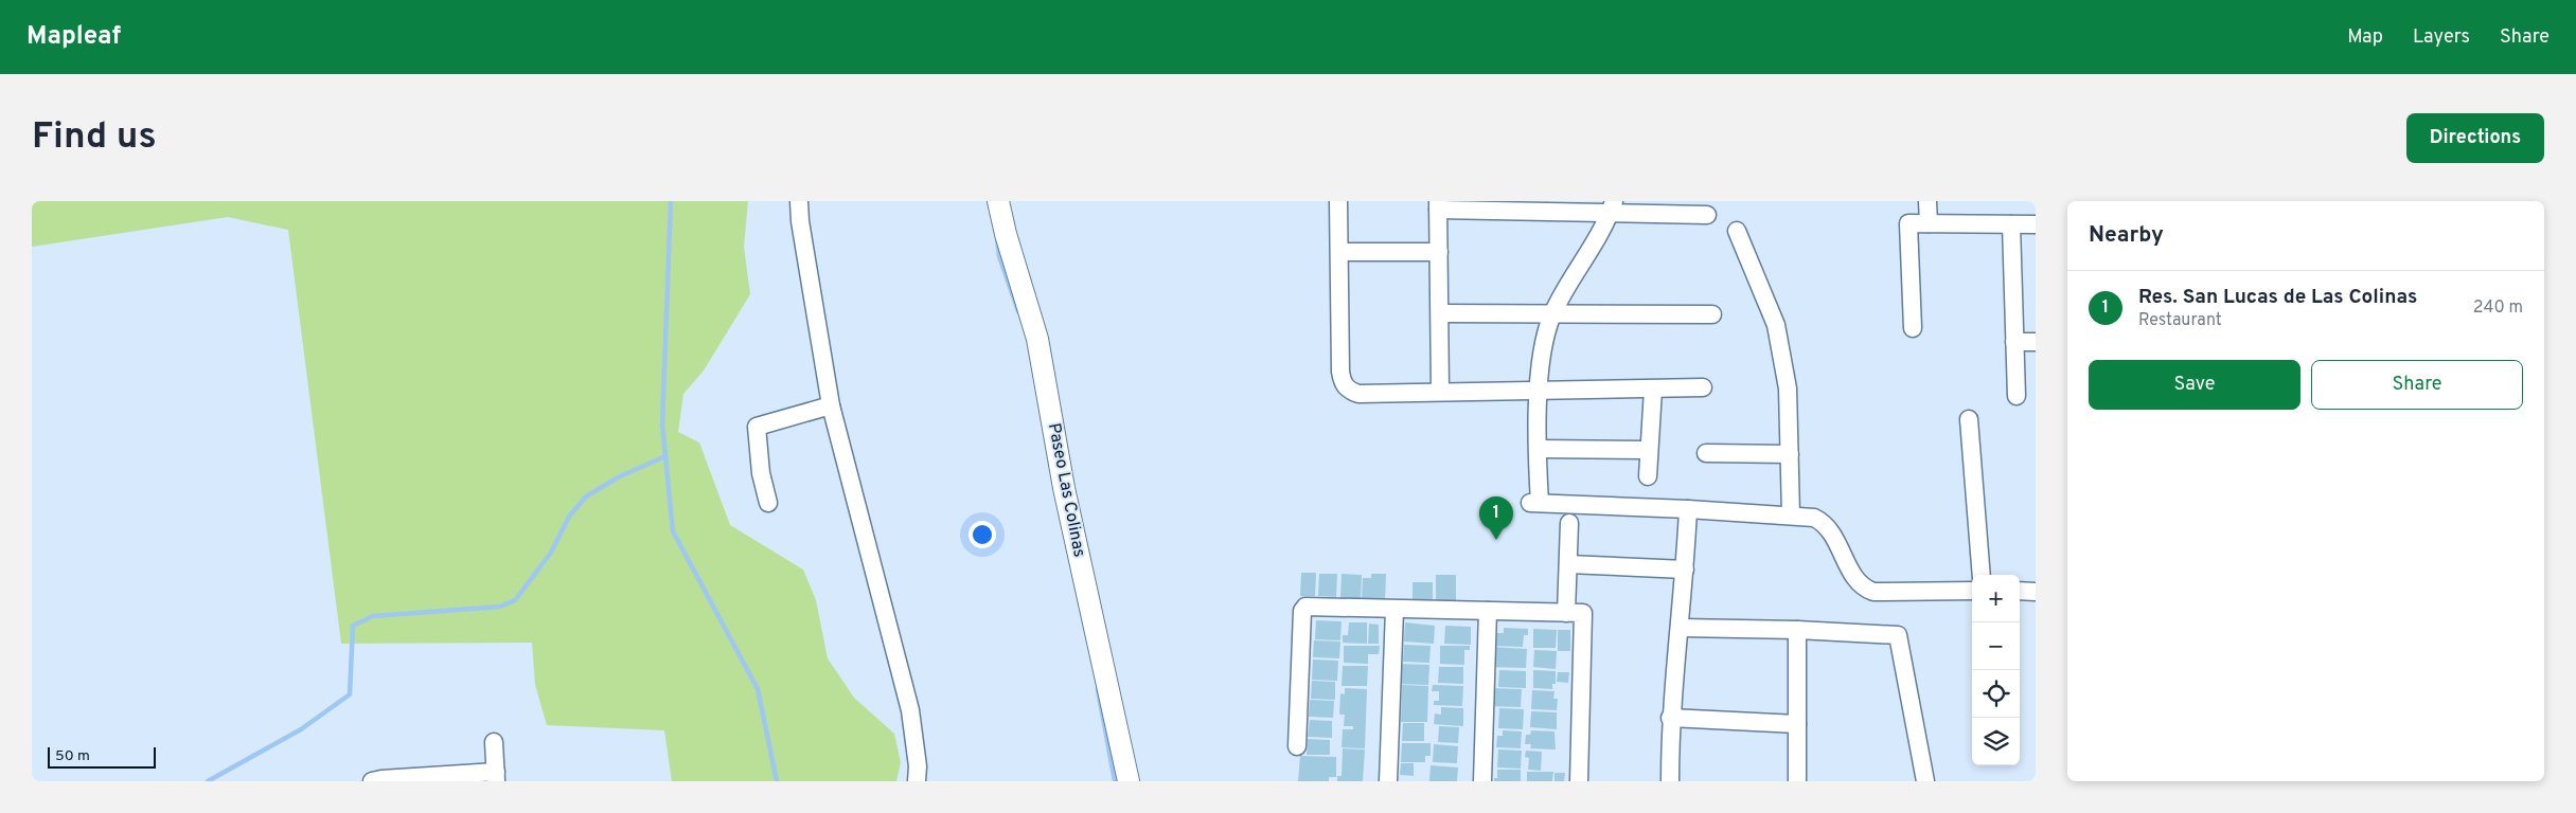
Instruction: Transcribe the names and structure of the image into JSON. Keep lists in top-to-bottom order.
{
  "streets": {
    "street": ["Paseo Las Colinas"]
  },
  "scale_bar": "50 m",
  "page": {
    "header": "Mapleaf",
    "nav": ["Map", "Layers", "Share"],
    "buttons": [
      "Directions",
      ["Save", "Share"]
    ],
    "title": "Find us",
    "heading": "Nearby",
    "list": [
      {
        "mark": "1",
        "name": "Res. San Lucas de Las Colinas",
        "note": "Restaurant",
        "value": "240 m"
      }
    ],
    "pins": "1",
    "map_buttons": ["+", "−"],
    "scale": "50 m"
  }
}
